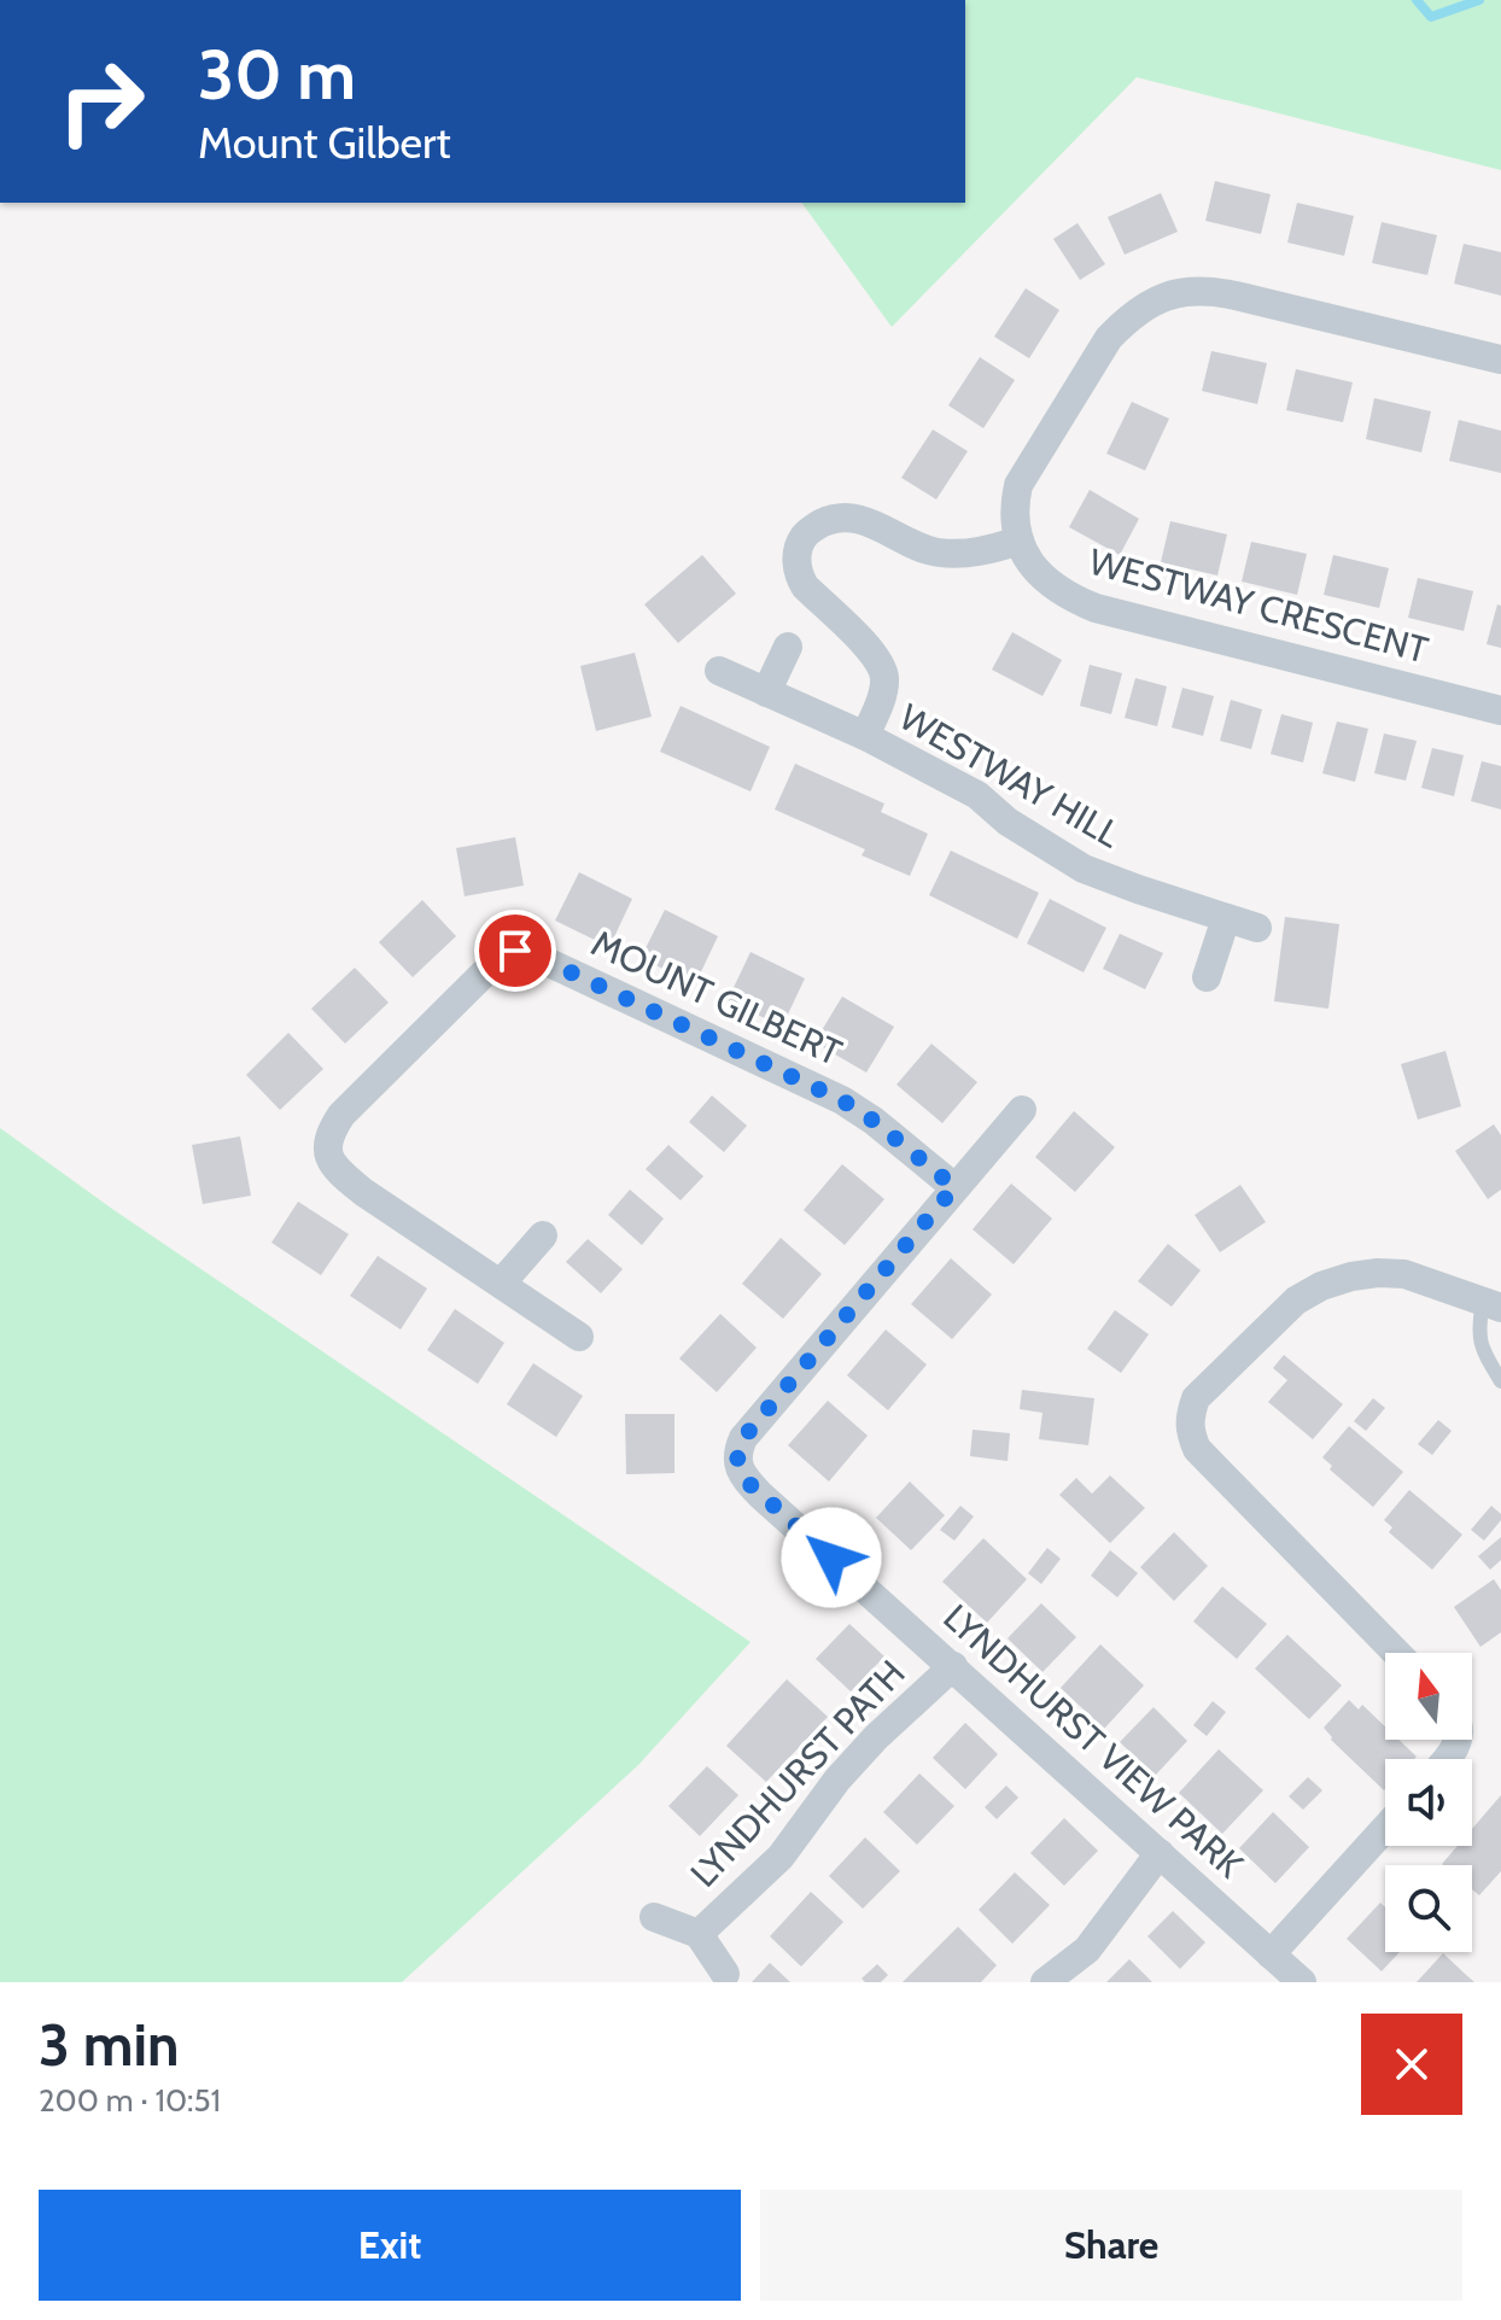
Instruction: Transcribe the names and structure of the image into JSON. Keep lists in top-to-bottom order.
{
  "streets": {
    "street": [
      "WESTWAY CRESCENT",
      "WESTWAY HILL",
      "MOUNT GILBERT",
      "LYNDHURST VIEW PARK",
      "LYNDHURST PATH"
    ]
  },
  "crossings": [
    ["WESTWAY CRESCENT", "WESTWAY HILL"],
    ["MOUNT GILBERT", "LYNDHURST VIEW PARK"],
    ["LYNDHURST VIEW PARK", "LYNDHURST PATH"]
  ],
  "north": "top",
  "page": {
    "turn": ["30 m", "Mount Gilbert"],
    "heading": ["3 min", "200 m · 10:51"],
    "buttons": ["Exit", "Share"]
  }
}
